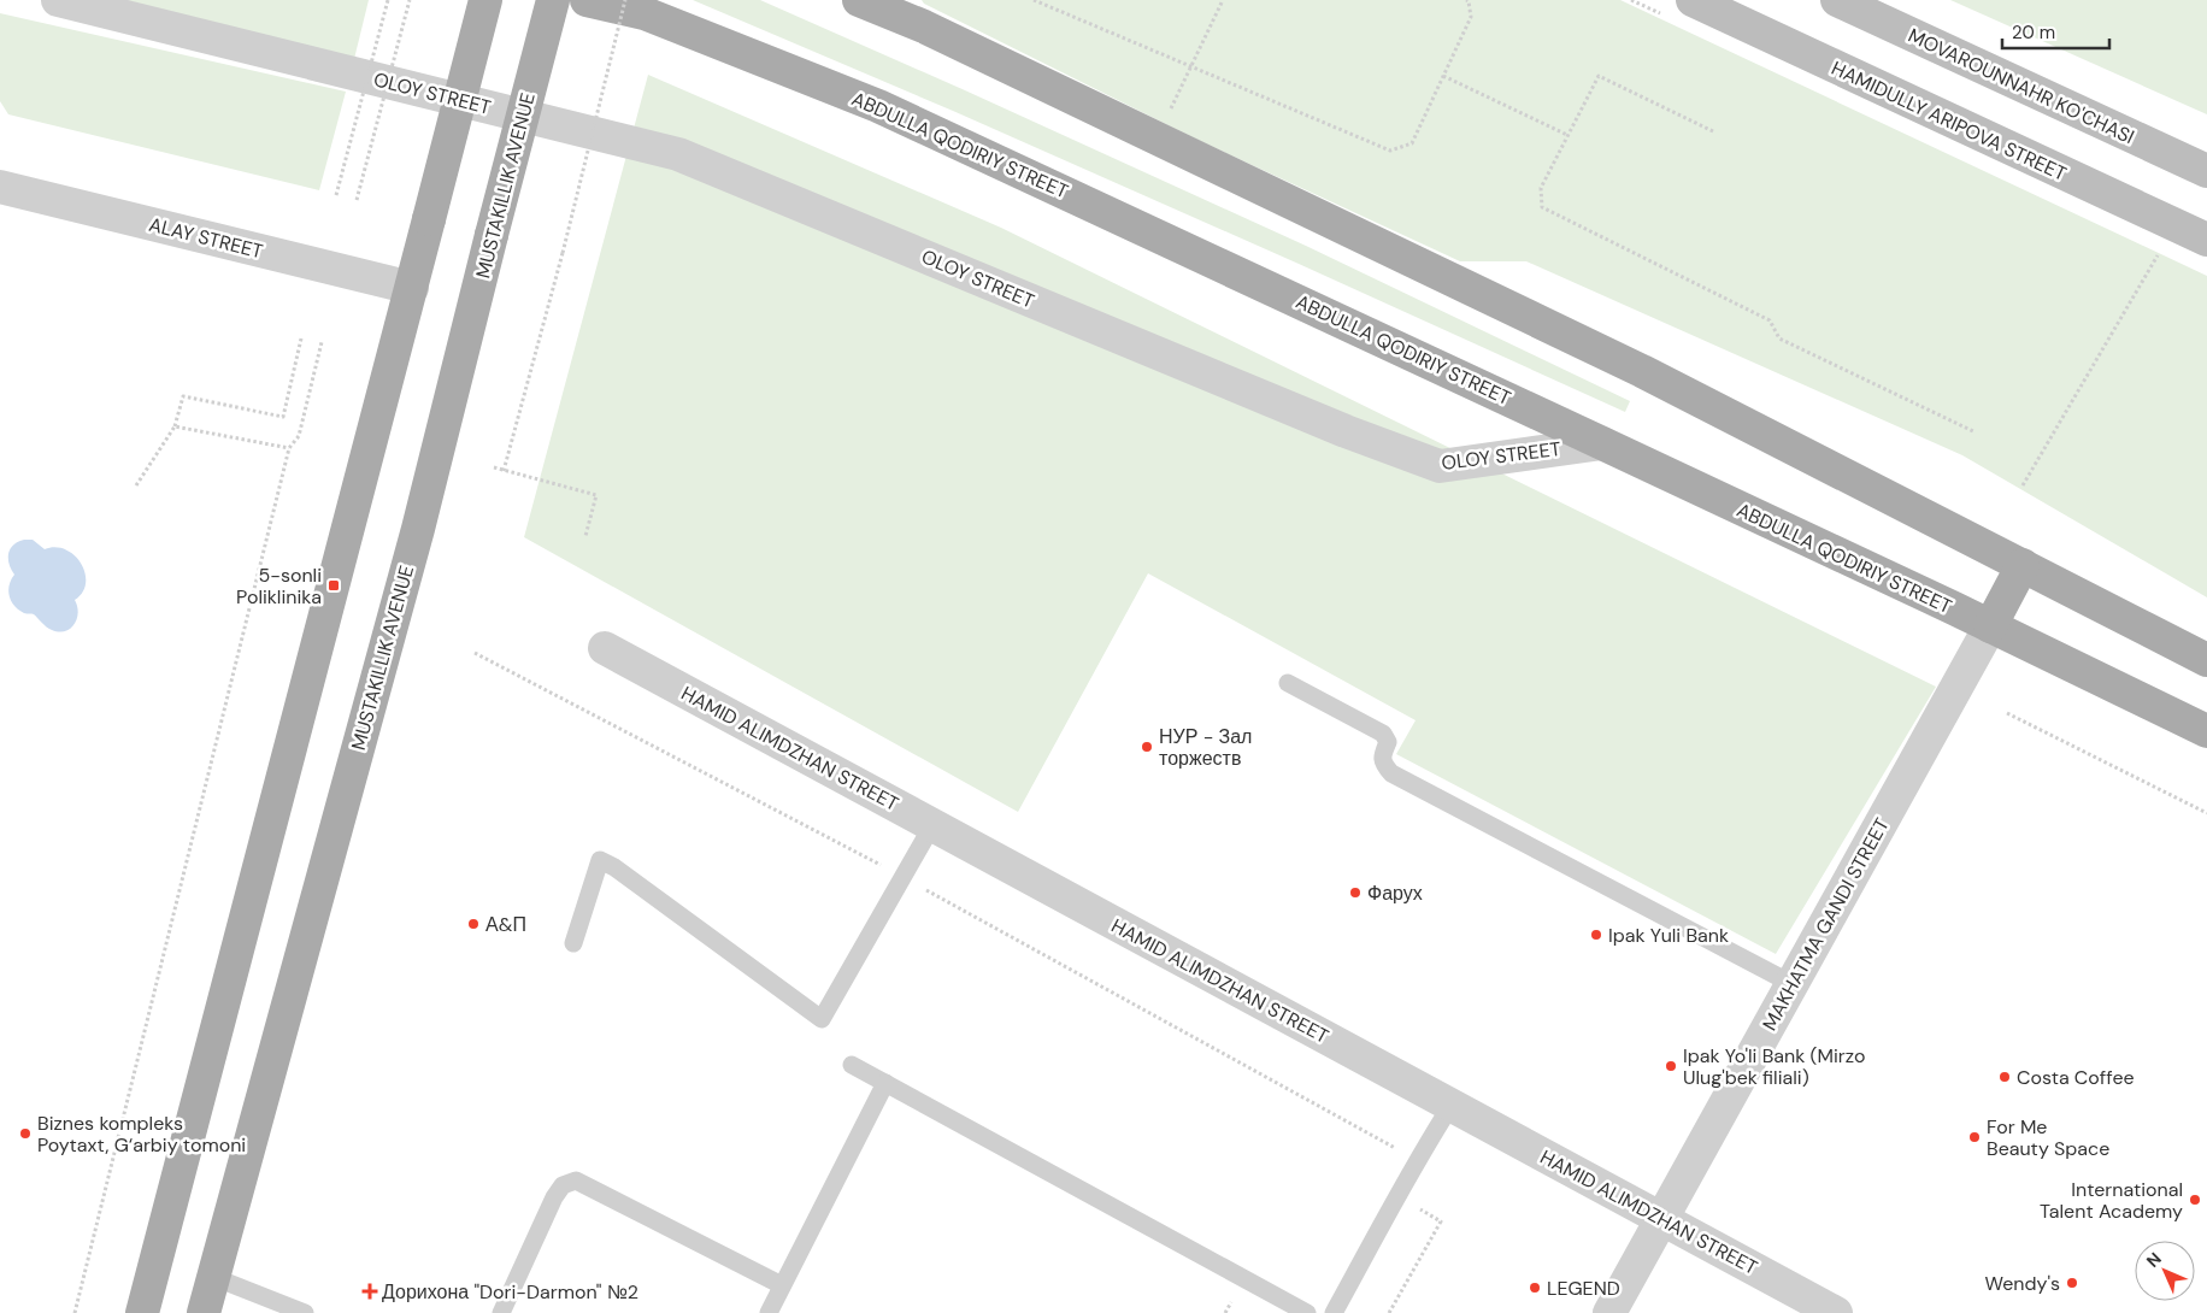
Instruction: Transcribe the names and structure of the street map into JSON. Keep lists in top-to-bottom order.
{
  "streets": {
    "main road": ["ABDULLA QODIRIY STREET", "MUSTAKILLIK AVENUE", "MAKHATMA GANDI STREET"],
    "street": [
      "MOVAROUNNAHR KO'CHASI",
      "OLOY STREET",
      "HAMIDULLY ARIPOVA STREET",
      "ALAY STREET",
      "HAMID ALIMDZHAN STREET"
    ]
  },
  "crossings": [
    ["OLOY STREET", "ABDULLA QODIRIY STREET"],
    ["ABDULLA QODIRIY STREET", "MAKHATMA GANDI STREET"],
    ["HAMID ALIMDZHAN STREET", "MAKHATMA GANDI STREET"]
  ],
  "places": {
    "transit": ["5-sonli Poliklinika"],
    "other": [
      "НУР - Зал торжеств",
      "Фарух",
      "А&П",
      "Ipak Yuli Bank",
      "Ipak Yo'li Bank (Mirzo Ulug'bek filiali)",
      "Costa Coffee",
      "Biznes kompleks Poytaxt, G‘arbiy tomoni",
      "For Me Beauty Space",
      "International Talent Academy",
      "Wendy's",
      "LEGEND"
    ],
    "health": ["Дорихона \"Dori-Darmon\" №2"]
  },
  "scale_bar": "20 m",
  "north": "top left"
}
